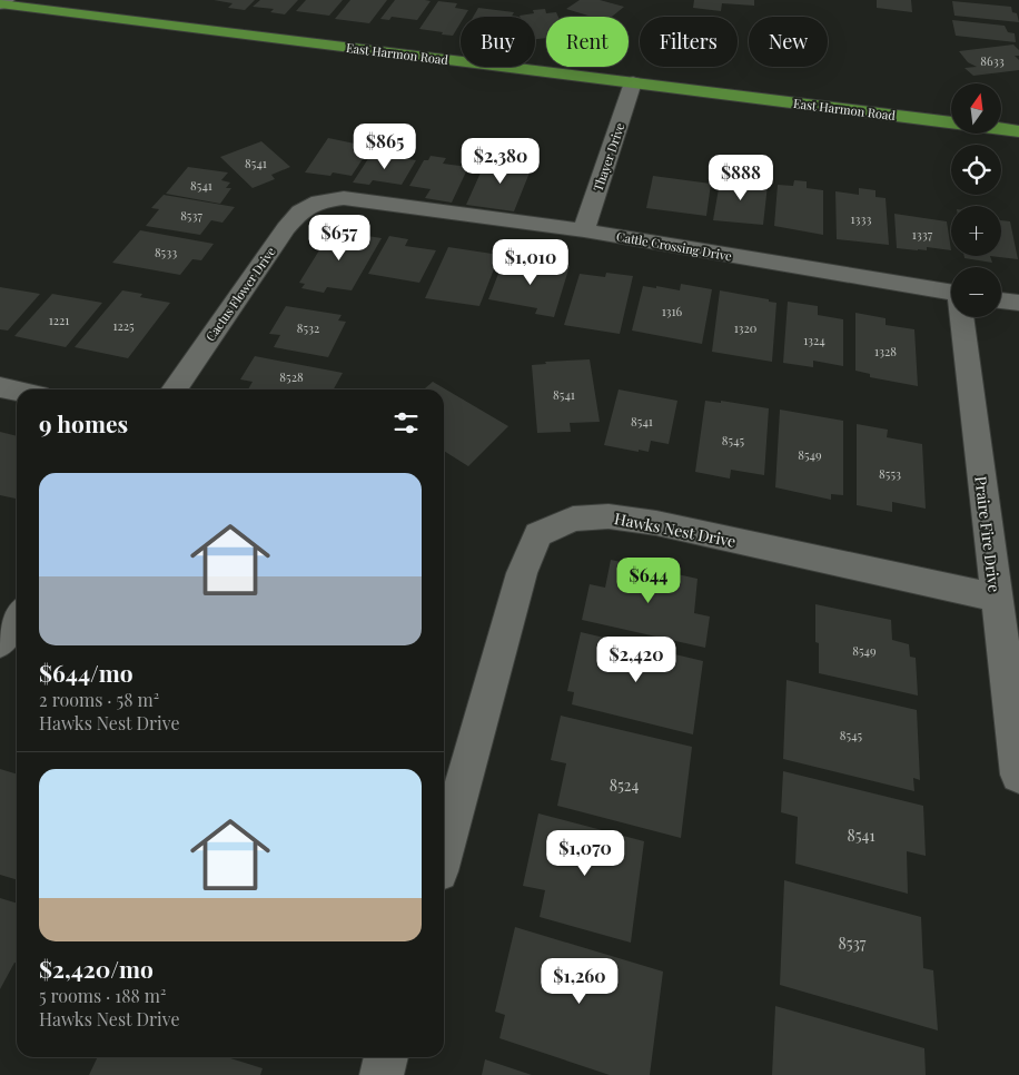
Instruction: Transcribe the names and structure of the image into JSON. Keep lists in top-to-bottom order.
{
  "streets": {
    "main road": ["East Harmon Road"],
    "street": [
      "Thayer Drive",
      "Cattle Crossing Drive",
      "Cactus Flower Drive",
      "Hawks Nest Drive",
      "Praire Fire Drive"
    ]
  },
  "crossings": [
    ["East Harmon Road", "Thayer Drive"],
    ["Thayer Drive", "Cattle Crossing Drive"],
    ["Cattle Crossing Drive", "Cactus Flower Drive"],
    ["Hawks Nest Drive", "Praire Fire Drive"]
  ],
  "house_numbers": [
    "8633",
    "8541",
    "8541",
    "8537",
    "1333",
    "1337",
    "8533",
    "1316",
    "1221",
    "1225",
    "8532",
    "1320",
    "1324",
    "1328",
    "8528",
    "8541",
    "8541",
    "8545",
    "8549",
    "8553",
    "8549",
    "8545",
    "8524",
    "8541",
    "8537"
  ],
  "north": "top",
  "page": {
    "chip": [
      "Buy",
      "Rent",
      "Filters",
      "New"
    ],
    "map_buttons": ["+", "−"],
    "price": [
      "$865",
      "$2,380",
      "$888",
      "$657",
      "$1,010",
      "$644",
      "$2,420",
      "$1,070",
      "$1,260"
    ],
    "heading": "9 homes",
    "list": [
      {
        "name": "$644/mo",
        "note": "2 rooms · 58 m² · Hawks Nest Drive"
      },
      {
        "name": "$2,420/mo",
        "note": "5 rooms · 188 m² · Hawks Nest Drive"
      }
    ]
  }
}
